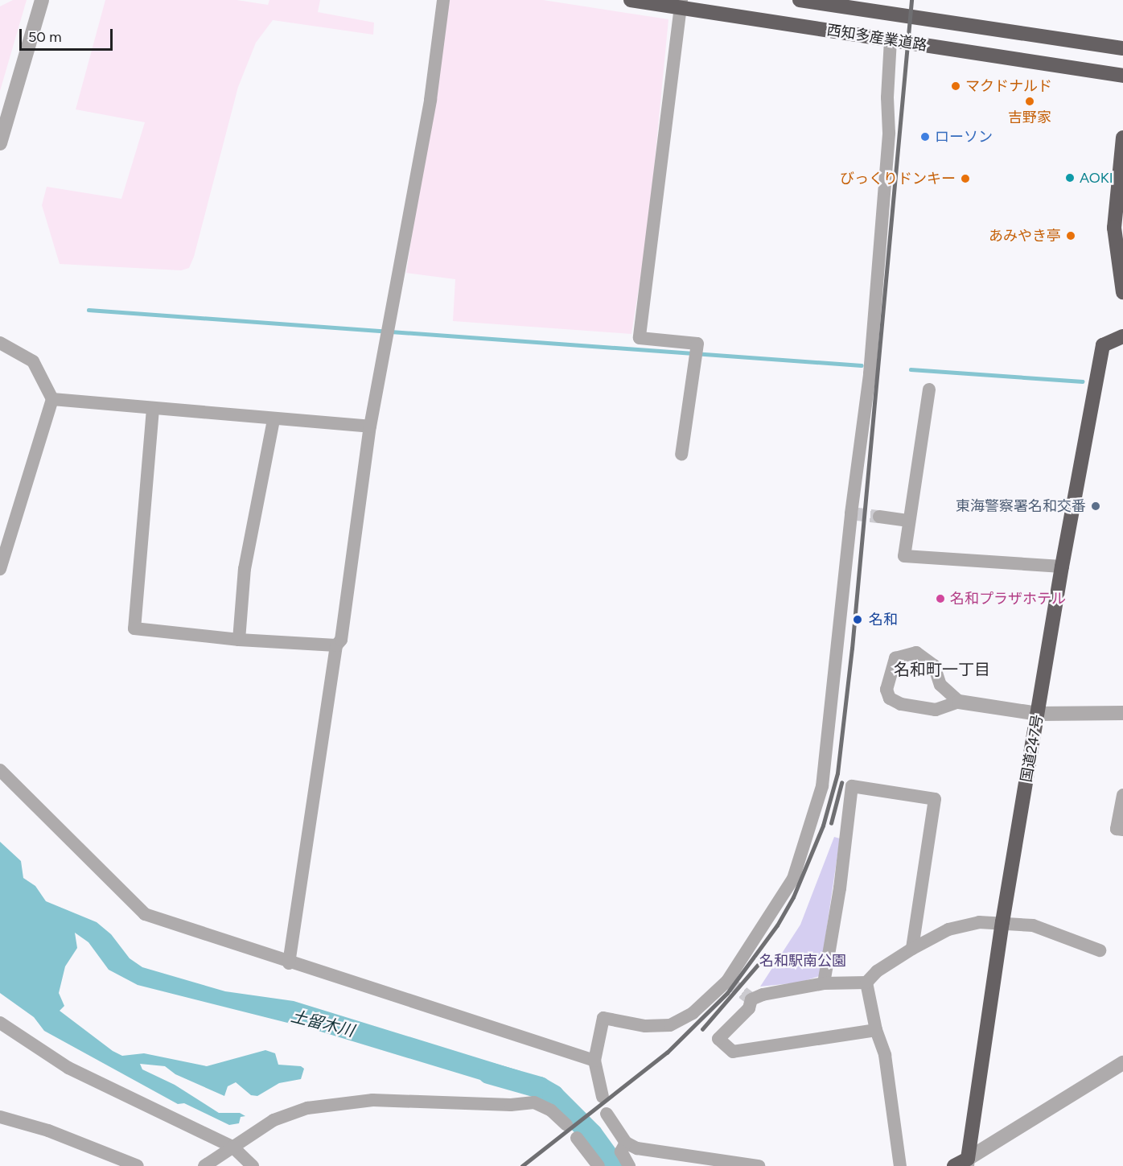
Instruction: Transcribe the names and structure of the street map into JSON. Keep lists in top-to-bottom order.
{
  "streets": {
    "highway": ["西知多産業道路", "国道247号"]
  },
  "districts": ["名和町一丁目"],
  "water": ["土留木川"],
  "parks": ["名和駅南公園"],
  "places": [
    "マクドナルド",
    "吉野家",
    "ローソン",
    "AOKI",
    "びっくりドンキー",
    "あみやき亭",
    "東海警察署名和交番",
    "名和プラザホテル",
    "名和"
  ],
  "scale_bar": "50 m"
}
